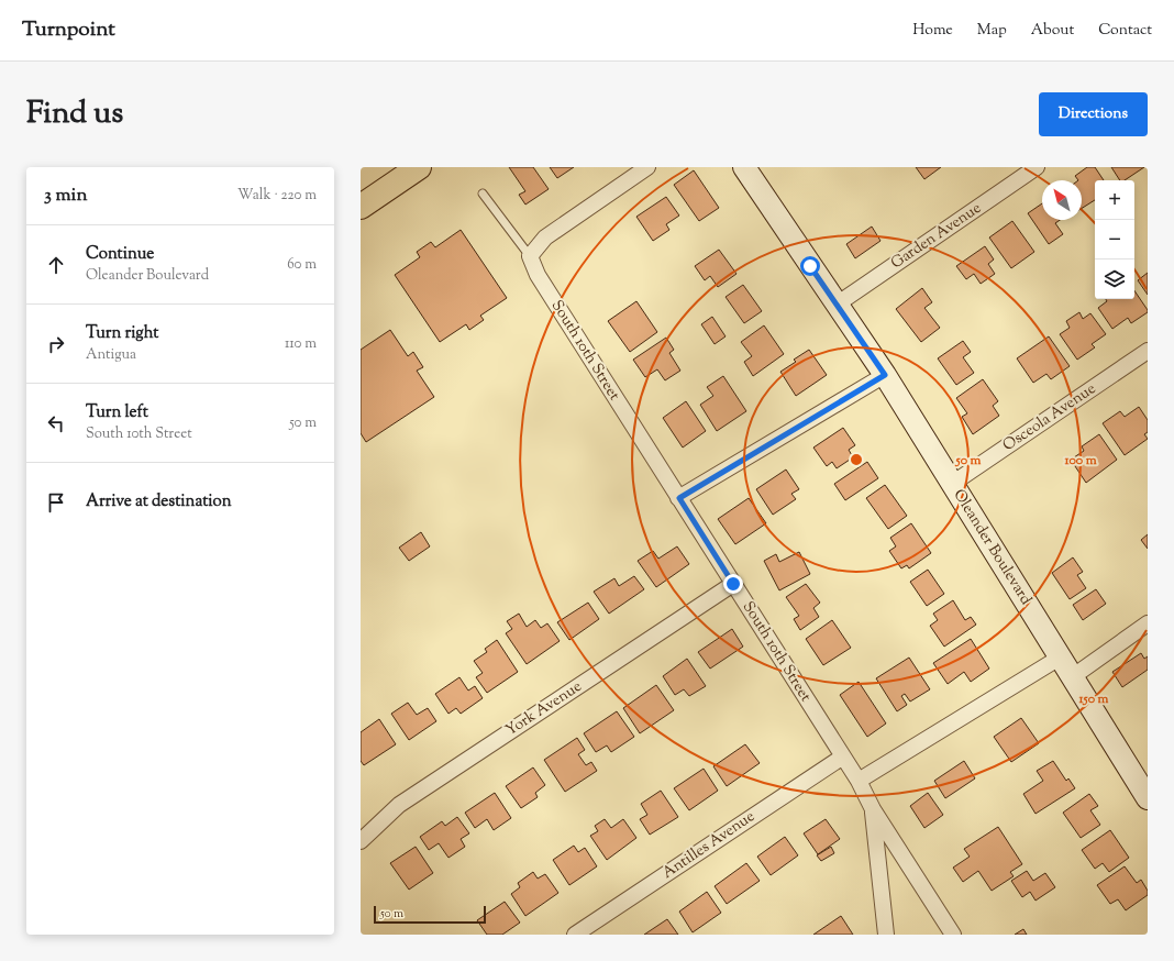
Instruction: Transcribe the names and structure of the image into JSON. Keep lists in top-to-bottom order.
{
  "streets": {
    "main road": ["Oleander Boulevard"],
    "street": [
      "Garden Avenue",
      "South 10th Street",
      "Osceola Avenue",
      "York Avenue",
      "Antilles Avenue"
    ]
  },
  "crossings": [
    ["Garden Avenue", "Oleander Boulevard"],
    ["South 10th Street", "York Avenue"],
    ["South 10th Street", "Antilles Avenue"],
    ["Osceola Avenue", "Oleander Boulevard"]
  ],
  "scale_bar": "50 m",
  "north": "top left",
  "page": {
    "header": "Turnpoint",
    "nav": [
      "Home",
      "Map",
      "About",
      "Contact"
    ],
    "title": "Find us",
    "buttons": "Directions",
    "heading": ["3 min", "Walk · 220 m"],
    "map_buttons": ["+", "−"],
    "list": [
      ["Continue", "Oleander Boulevard", "60 m"],
      ["Turn right", "Antigua", "110 m"],
      ["Turn left", "South 10th Street", "50 m"],
      "Arrive at destination"
    ],
    "scale": "50 m"
  },
  "rings": ["50 m", "100 m", "150 m"]
}
